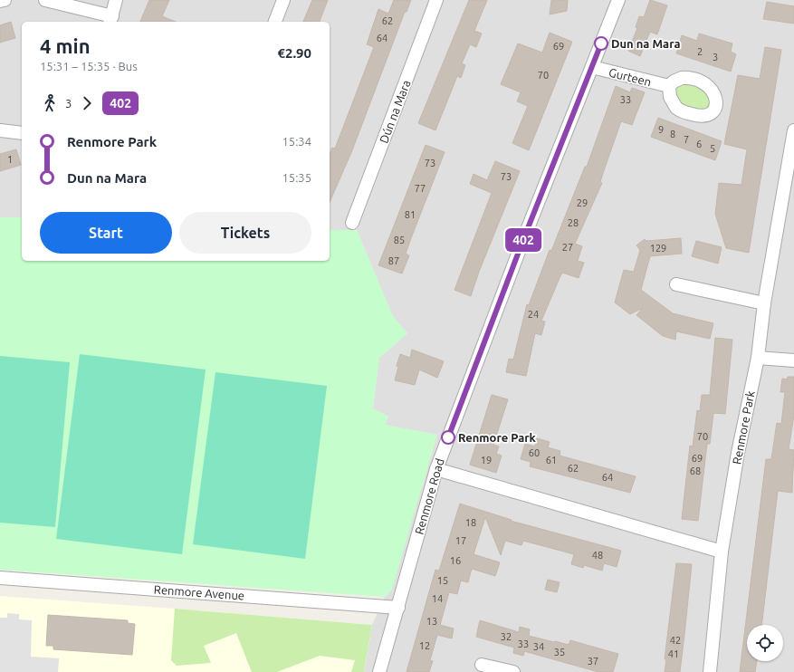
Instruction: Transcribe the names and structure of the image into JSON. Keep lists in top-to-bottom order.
{
  "streets": {
    "street": [
      "Gurteen",
      "Dún na Mara",
      "Renmore Park",
      "Renmore Road",
      "Renmore Avenue"
    ]
  },
  "crossings": [
    ["Gurteen", "Renmore Road"],
    ["Renmore Road", "Renmore Avenue"]
  ],
  "places": ["Dun na Mara", "Renmore Park"],
  "lines": ["bus line 402"],
  "house_numbers": [
    "62",
    "64",
    "69",
    "2",
    "3",
    "70",
    "33",
    "9",
    "8",
    "7",
    "6",
    "5",
    "1",
    "73",
    "73",
    "77",
    "29",
    "81",
    "28",
    "85",
    "27",
    "129",
    "87",
    "24",
    "70",
    "60",
    "69",
    "19",
    "61",
    "62",
    "68",
    "64",
    "18",
    "17",
    "48",
    "16",
    "15",
    "14",
    "13",
    "32",
    "42",
    "33",
    "12",
    "34",
    "35",
    "41",
    "37"
  ],
  "page": {
    "on_map": "402",
    "heading": ["4 min", "15:31 – 15:35 · Bus", "€2.90"],
    "legs": ["3", "402"],
    "list": [
      {
        "name": "Renmore Park",
        "value": "15:34"
      },
      {
        "name": "Dun na Mara",
        "value": "15:35"
      }
    ],
    "buttons": ["Start", "Tickets"]
  }
}
